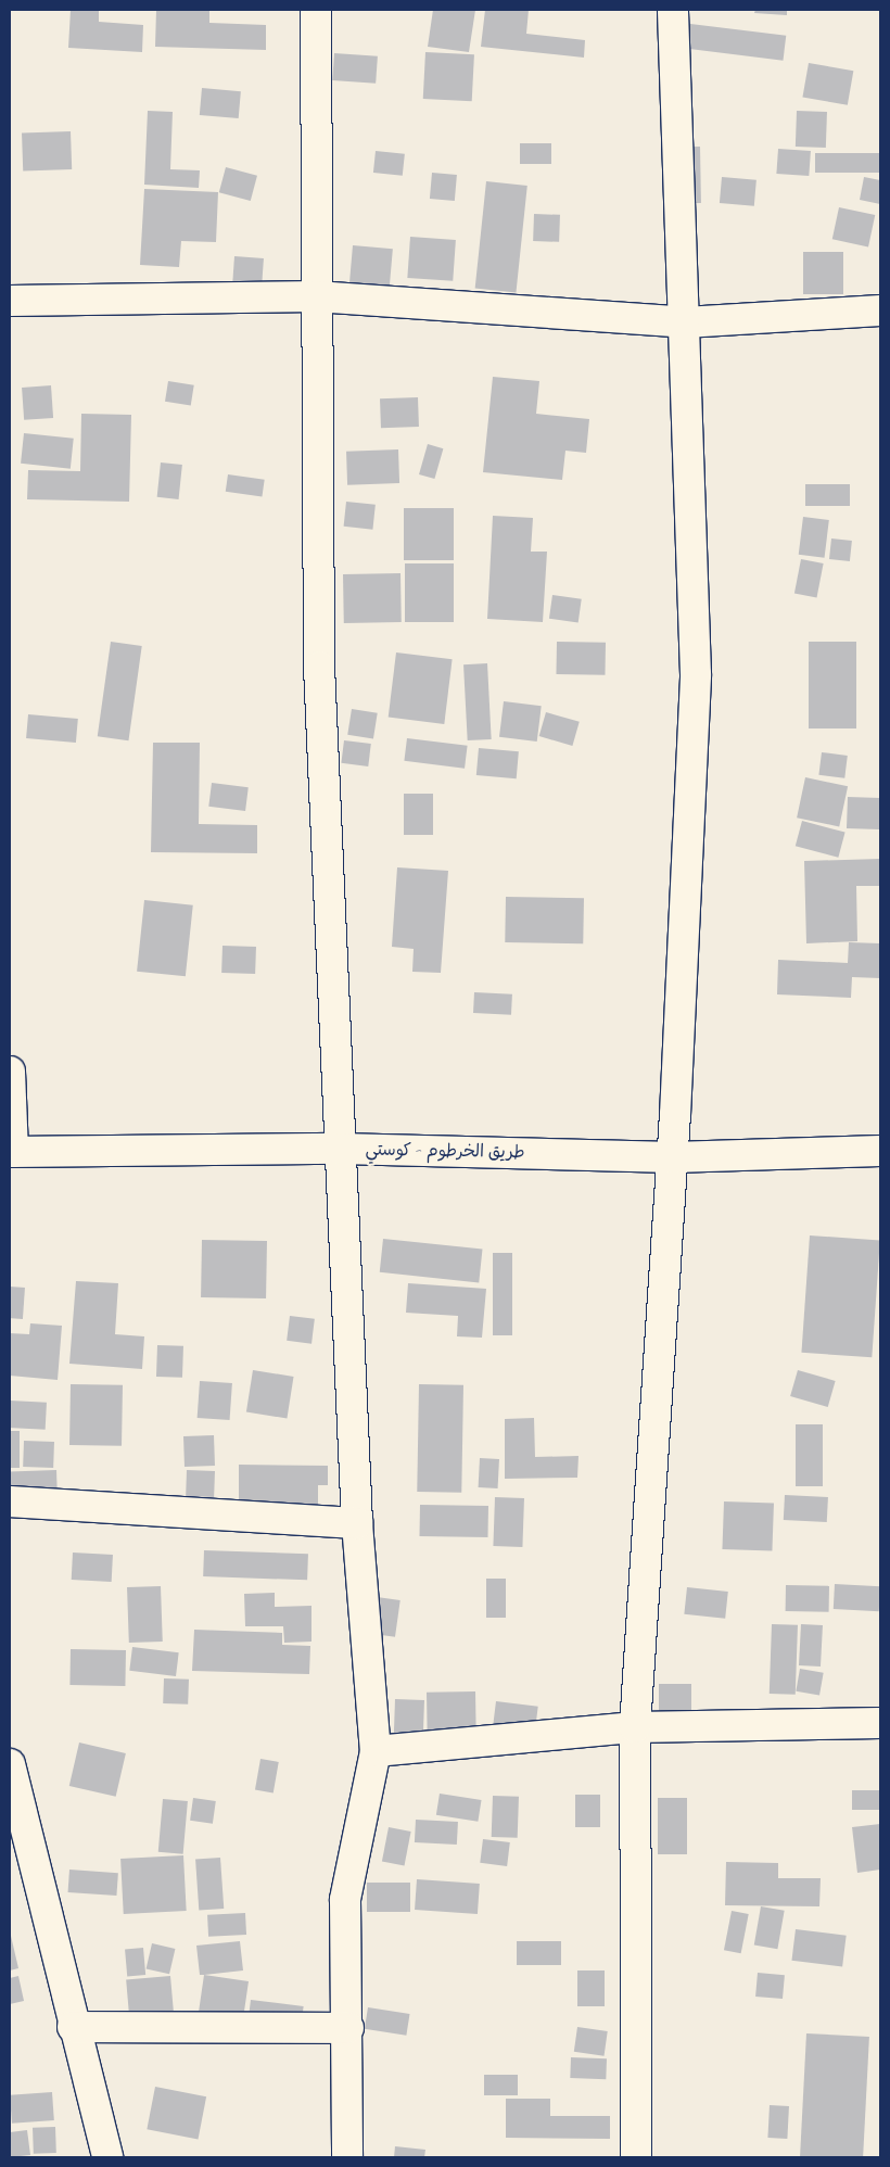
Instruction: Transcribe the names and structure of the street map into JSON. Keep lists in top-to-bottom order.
{
  "streets": {
    "main road": ["طريق الخرطوم - كوستي"]
  }
}
